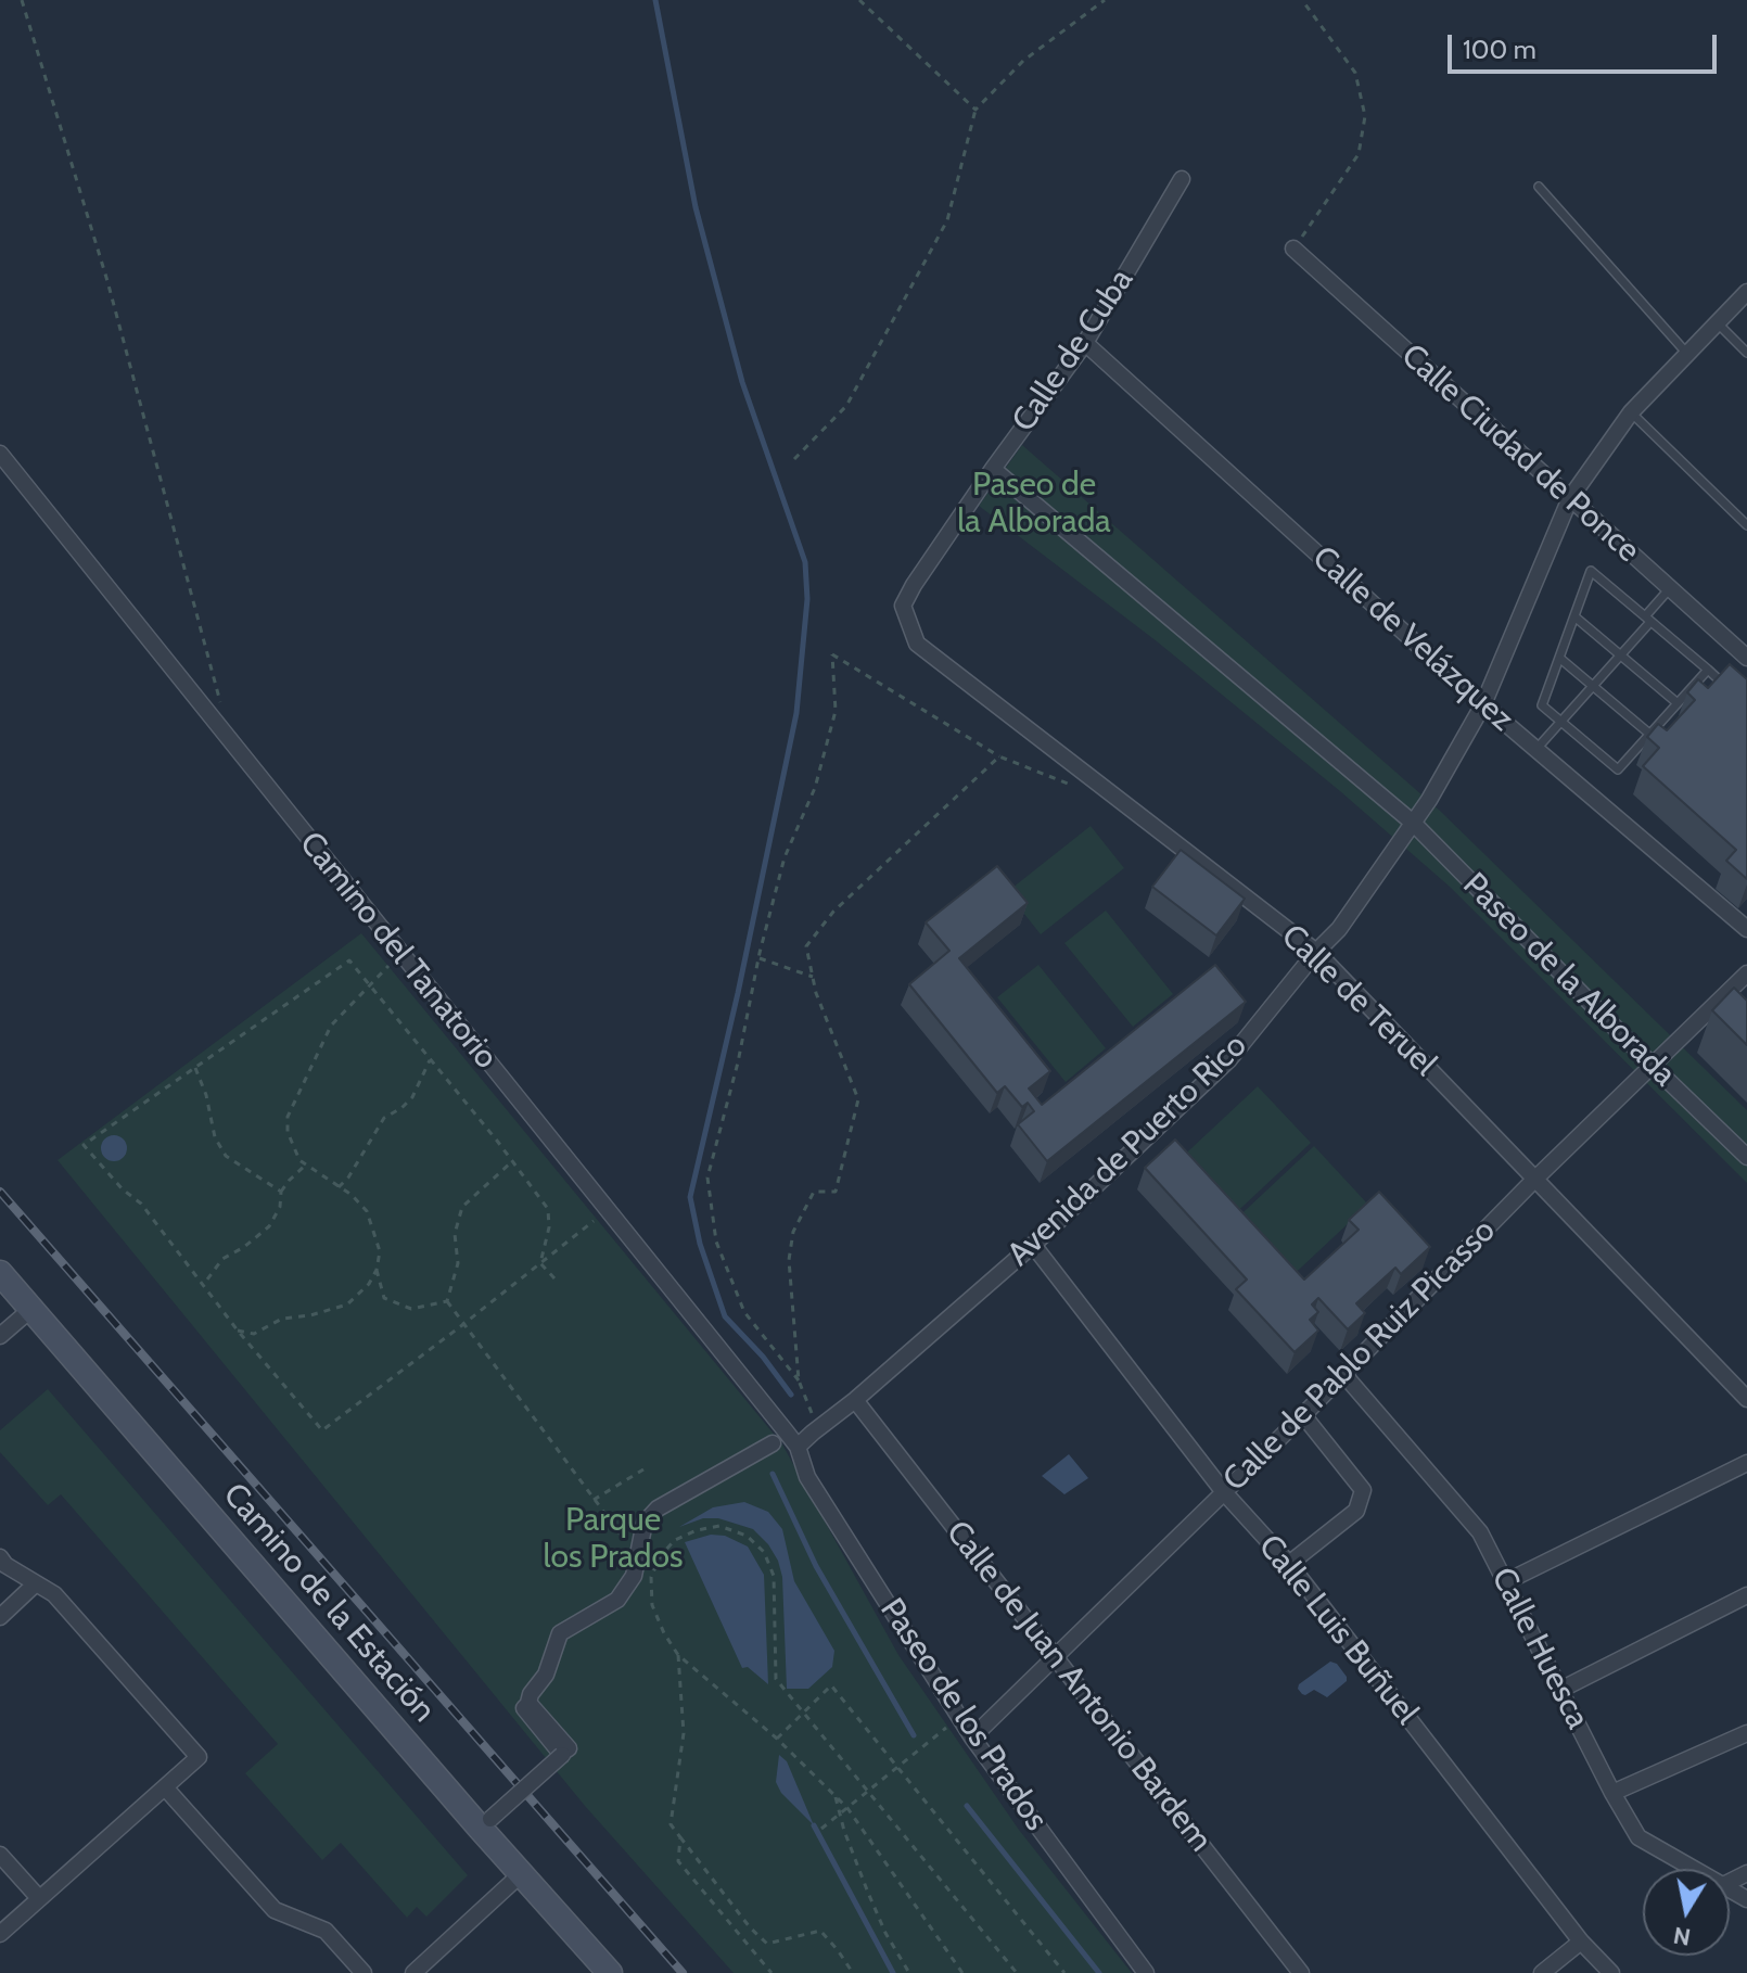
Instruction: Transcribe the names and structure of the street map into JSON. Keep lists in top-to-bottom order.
{
  "streets": {
    "street": [
      "Calle de Cuba",
      "Calle Ciudad de Ponce",
      "Calle de Velázquez",
      "Camino del Tanatorio",
      "Paseo de la Alborada",
      "Calle de Teruel",
      "Avenida de Puerto Rico",
      "Calle de Pablo Ruiz Picasso",
      "Camino de la Estación",
      "Calle Luis Buñuel",
      "Calle Huesca",
      "Calle de Juan Antonio Bardem",
      "Paseo de los Prados"
    ]
  },
  "crossings": [
    ["Calle de Cuba", "Calle de Velázquez"],
    ["Calle de Cuba", "Paseo de la Alborada"],
    ["Calle de Cuba", "Calle de Teruel"],
    ["Calle Ciudad de Ponce", "Avenida de Puerto Rico"],
    ["Calle de Velázquez", "Avenida de Puerto Rico"],
    ["Camino del Tanatorio", "Avenida de Puerto Rico"],
    ["Camino del Tanatorio", "Paseo de los Prados"],
    ["Paseo de la Alborada", "Avenida de Puerto Rico"],
    ["Paseo de la Alborada", "Calle de Pablo Ruiz Picasso"],
    ["Calle de Teruel", "Avenida de Puerto Rico"],
    ["Calle de Teruel", "Calle de Pablo Ruiz Picasso"],
    ["Avenida de Puerto Rico", "Calle Luis Buñuel"],
    ["Avenida de Puerto Rico", "Calle de Juan Antonio Bardem"],
    ["Avenida de Puerto Rico", "Paseo de los Prados"],
    ["Calle de Pablo Ruiz Picasso", "Calle Luis Buñuel"],
    ["Calle de Pablo Ruiz Picasso", "Calle Huesca"],
    ["Calle de Pablo Ruiz Picasso", "Calle de Juan Antonio Bardem"],
    ["Calle de Pablo Ruiz Picasso", "Paseo de los Prados"]
  ],
  "parks": ["Paseo de la Alborada", "Parque los Prados"],
  "scale_bar": "100 m",
  "north": "bottom"
}
